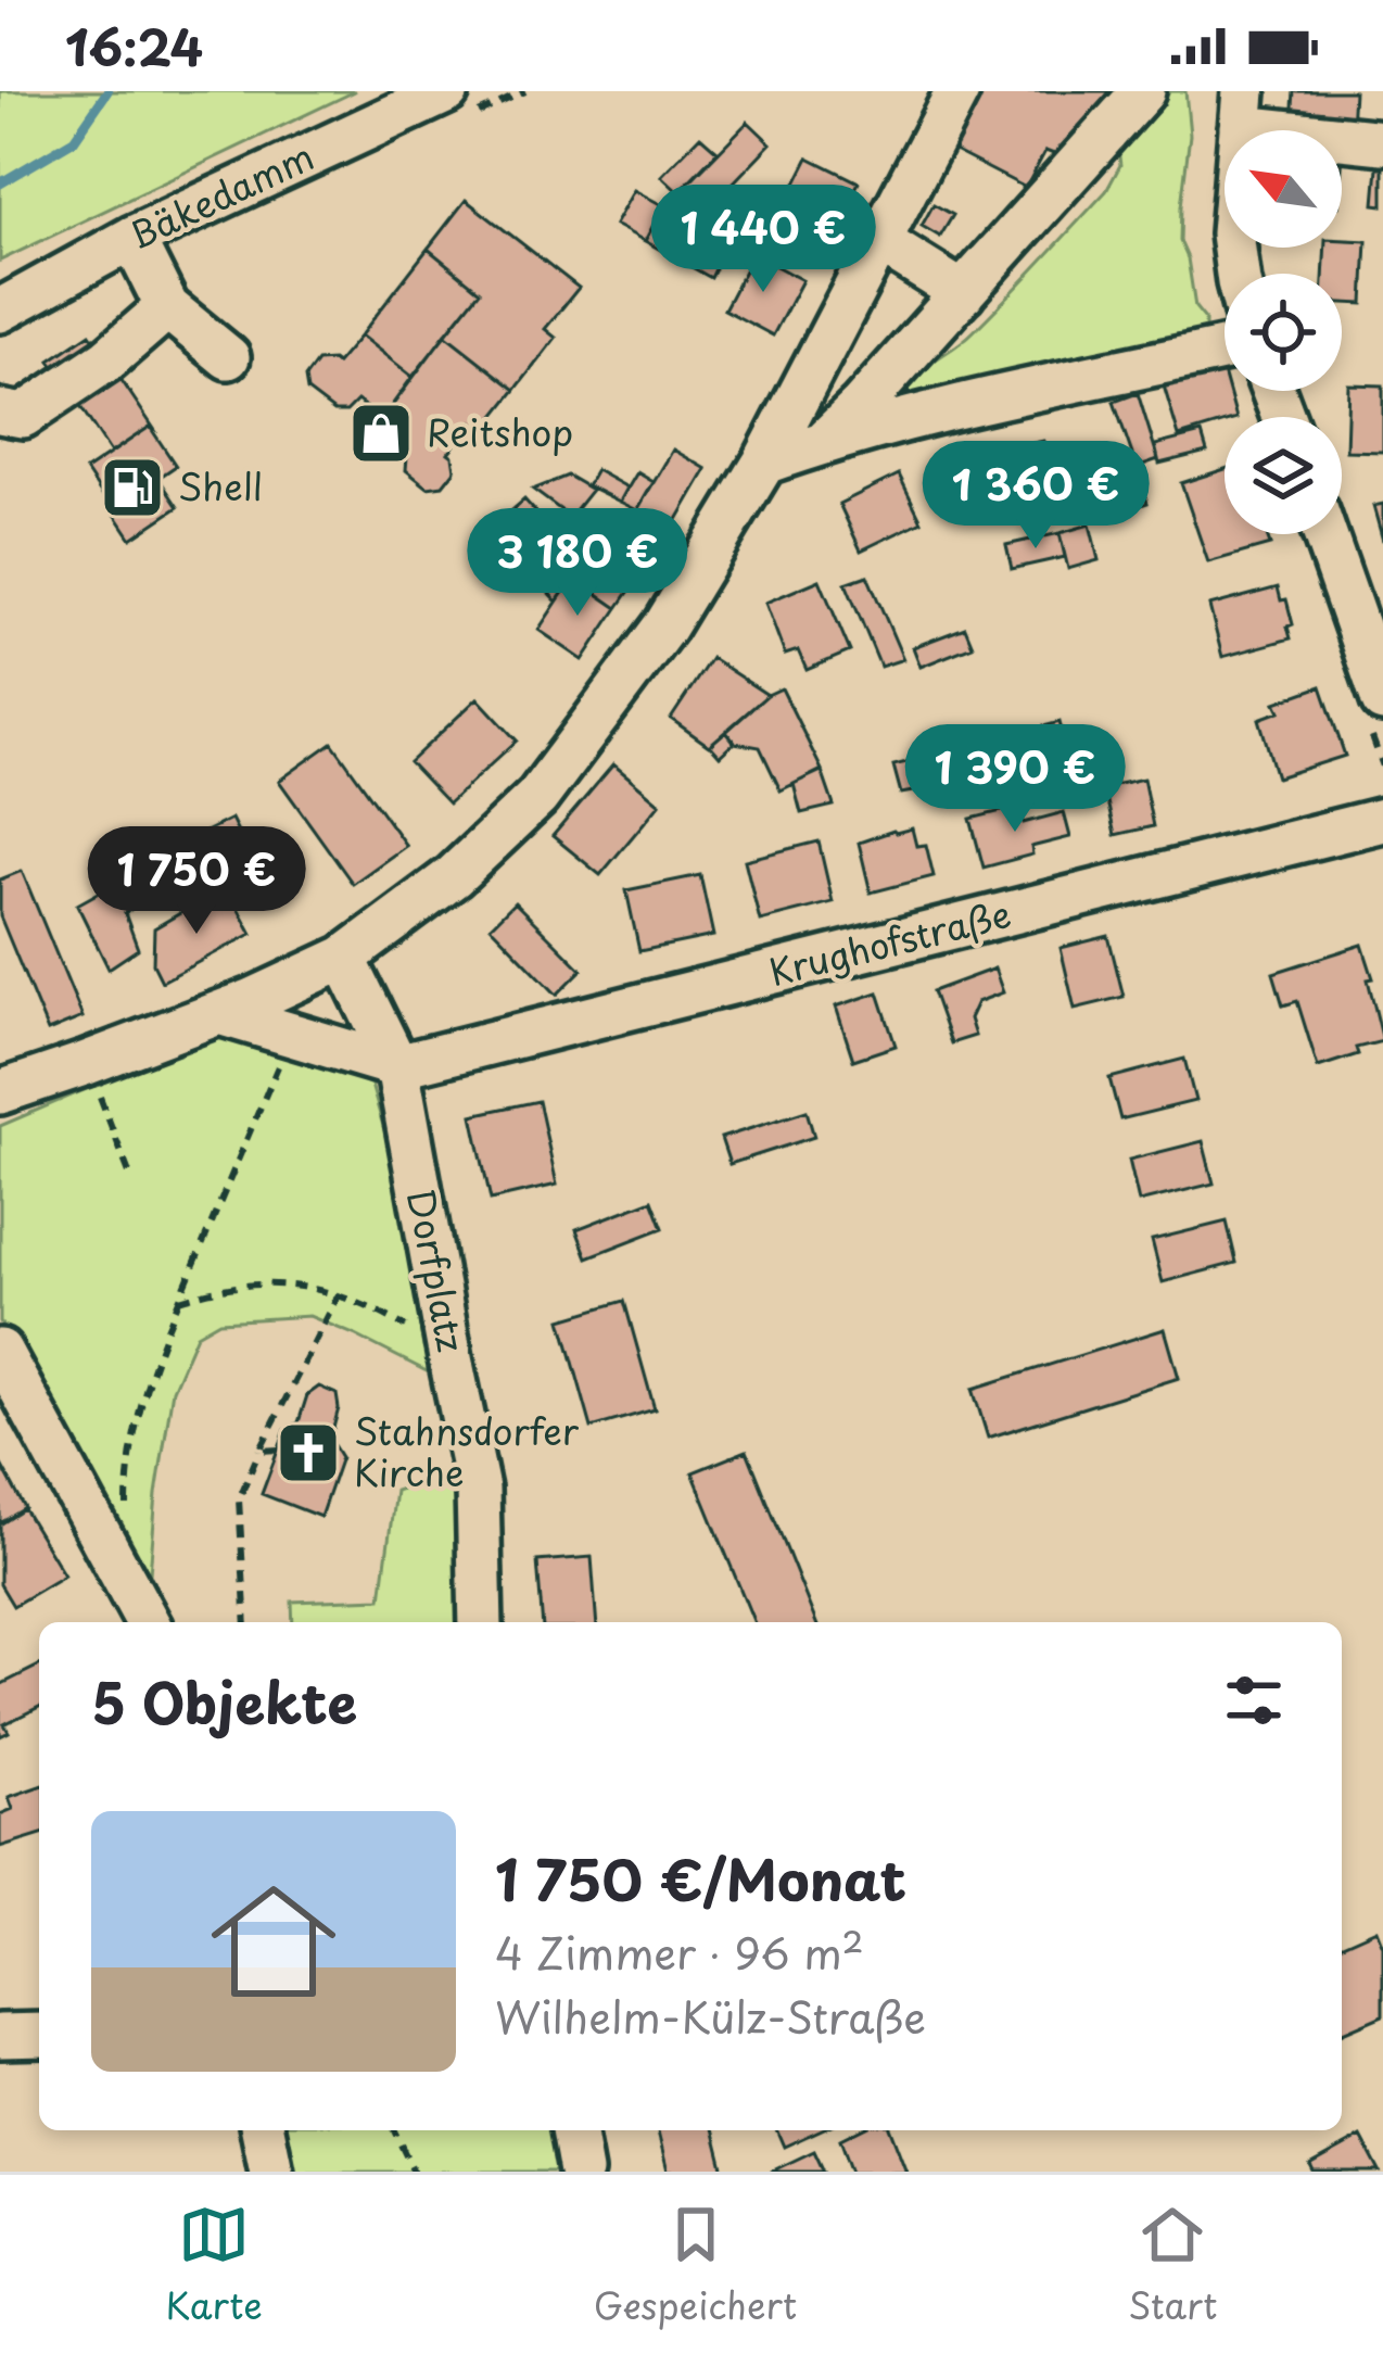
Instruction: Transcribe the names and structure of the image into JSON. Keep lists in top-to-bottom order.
{
  "streets": {
    "street": ["Bäkedamm", "Krughofstraße", "Dorfplatz"]
  },
  "crossings": [
    ["Krughofstraße", "Dorfplatz"]
  ],
  "places": {
    "shop": ["Reitshop"],
    "fuel station": ["Shell"],
    "church": ["Stahnsdorfer Kirche"]
  },
  "north": "top left",
  "page": {
    "status": "16:24",
    "price": [
      "1 440 €",
      "1 360 €",
      "3 180 €",
      "1 390 €",
      "1 750 €"
    ],
    "heading": "5 Objekte",
    "list": [
      {
        "name": "1 750 €/Monat",
        "note": "4 Zimmer · 96 m² · Wilhelm-Külz-Straße"
      }
    ],
    "tabs": ["Karte", "Gespeichert", "Start"]
  }
}
